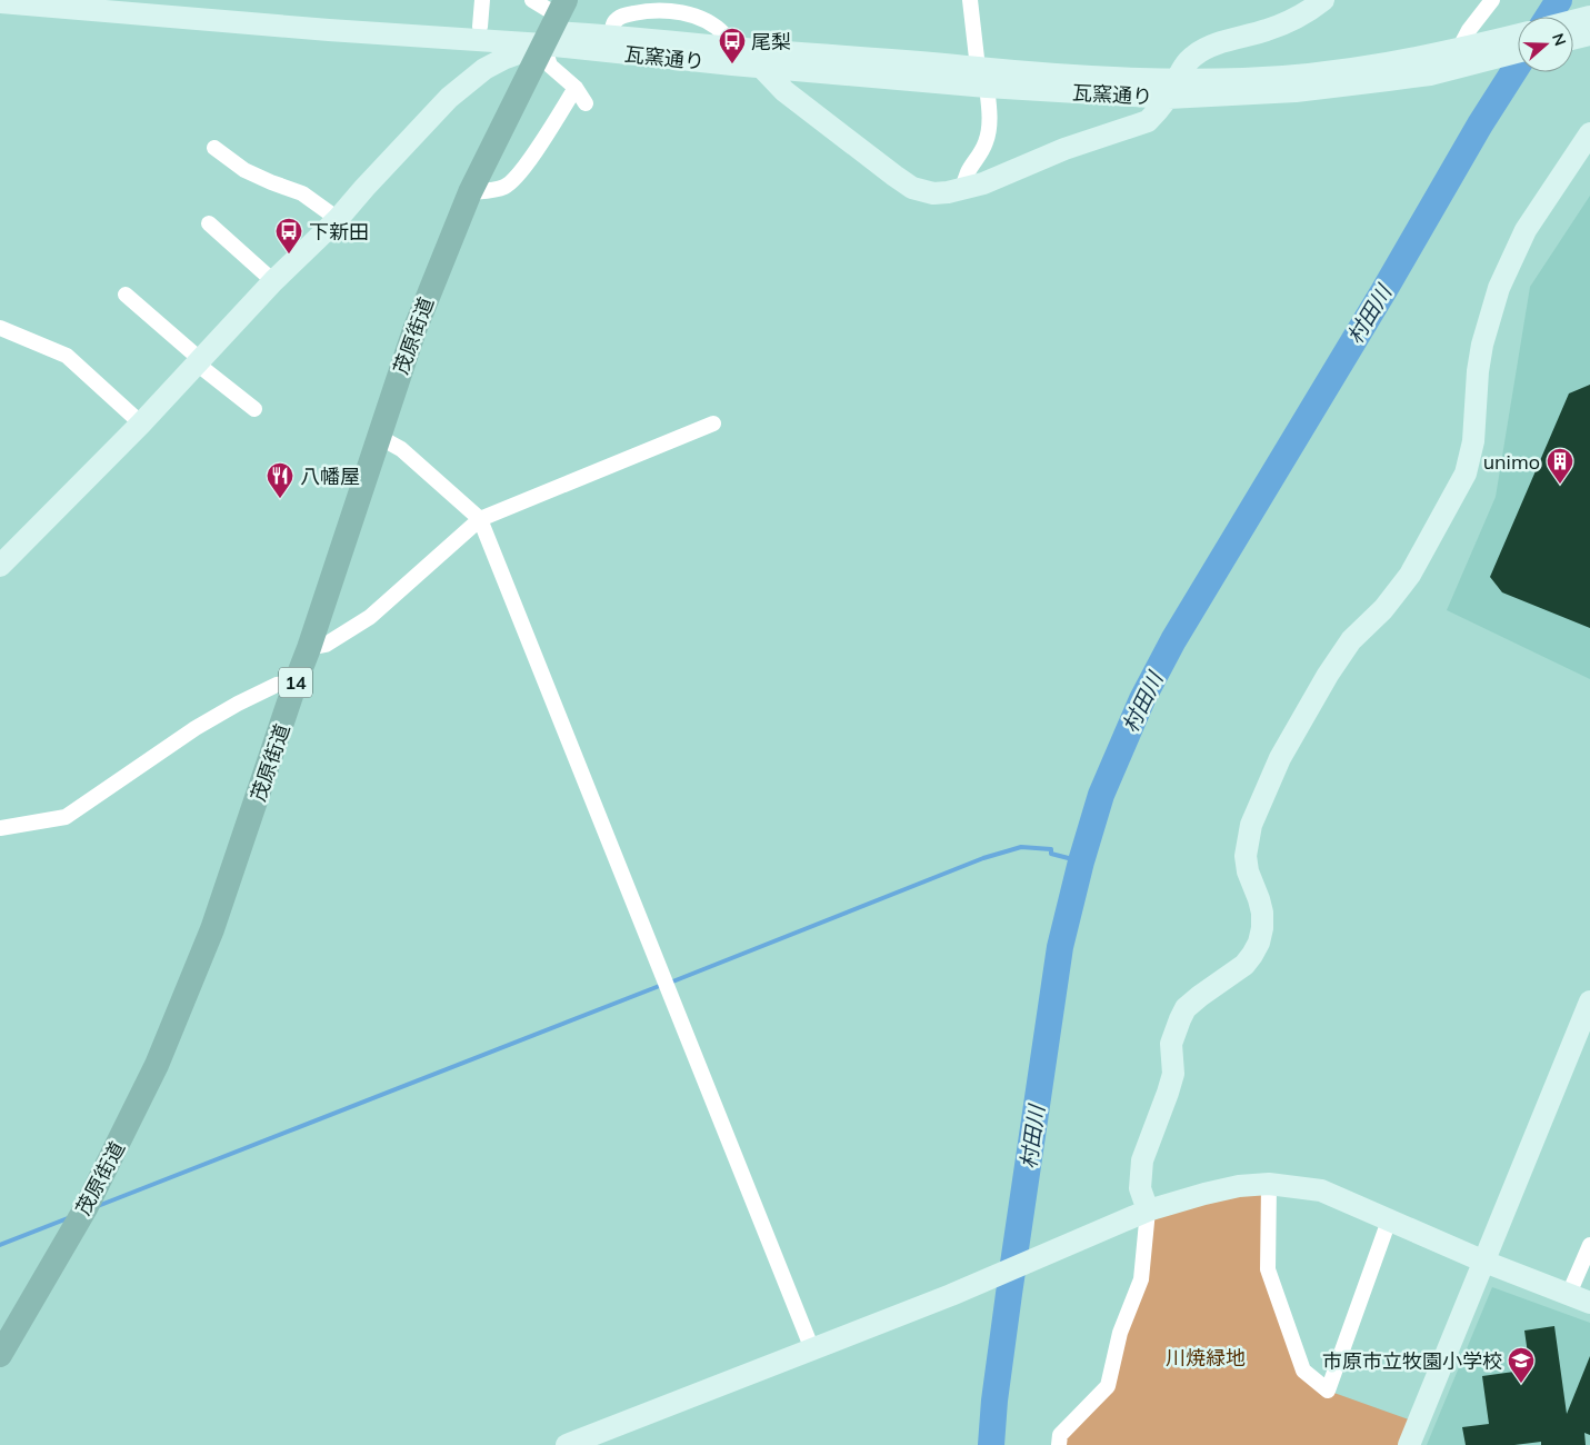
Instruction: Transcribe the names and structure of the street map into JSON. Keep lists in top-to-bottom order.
{
  "streets": {
    "main road": ["茂原街道", "14"],
    "street": ["瓦窯通り"]
  },
  "crossings": [
    ["瓦窯通り", "茂原街道"]
  ],
  "water": ["村田川"],
  "parks": ["川焼緑地"],
  "places": {
    "bus stop": ["尾梨", "下新田"],
    "building": ["unimo"],
    "restaurant": ["八幡屋"],
    "school or university": ["市原市立牧園小学校"]
  },
  "north": "right"
}
